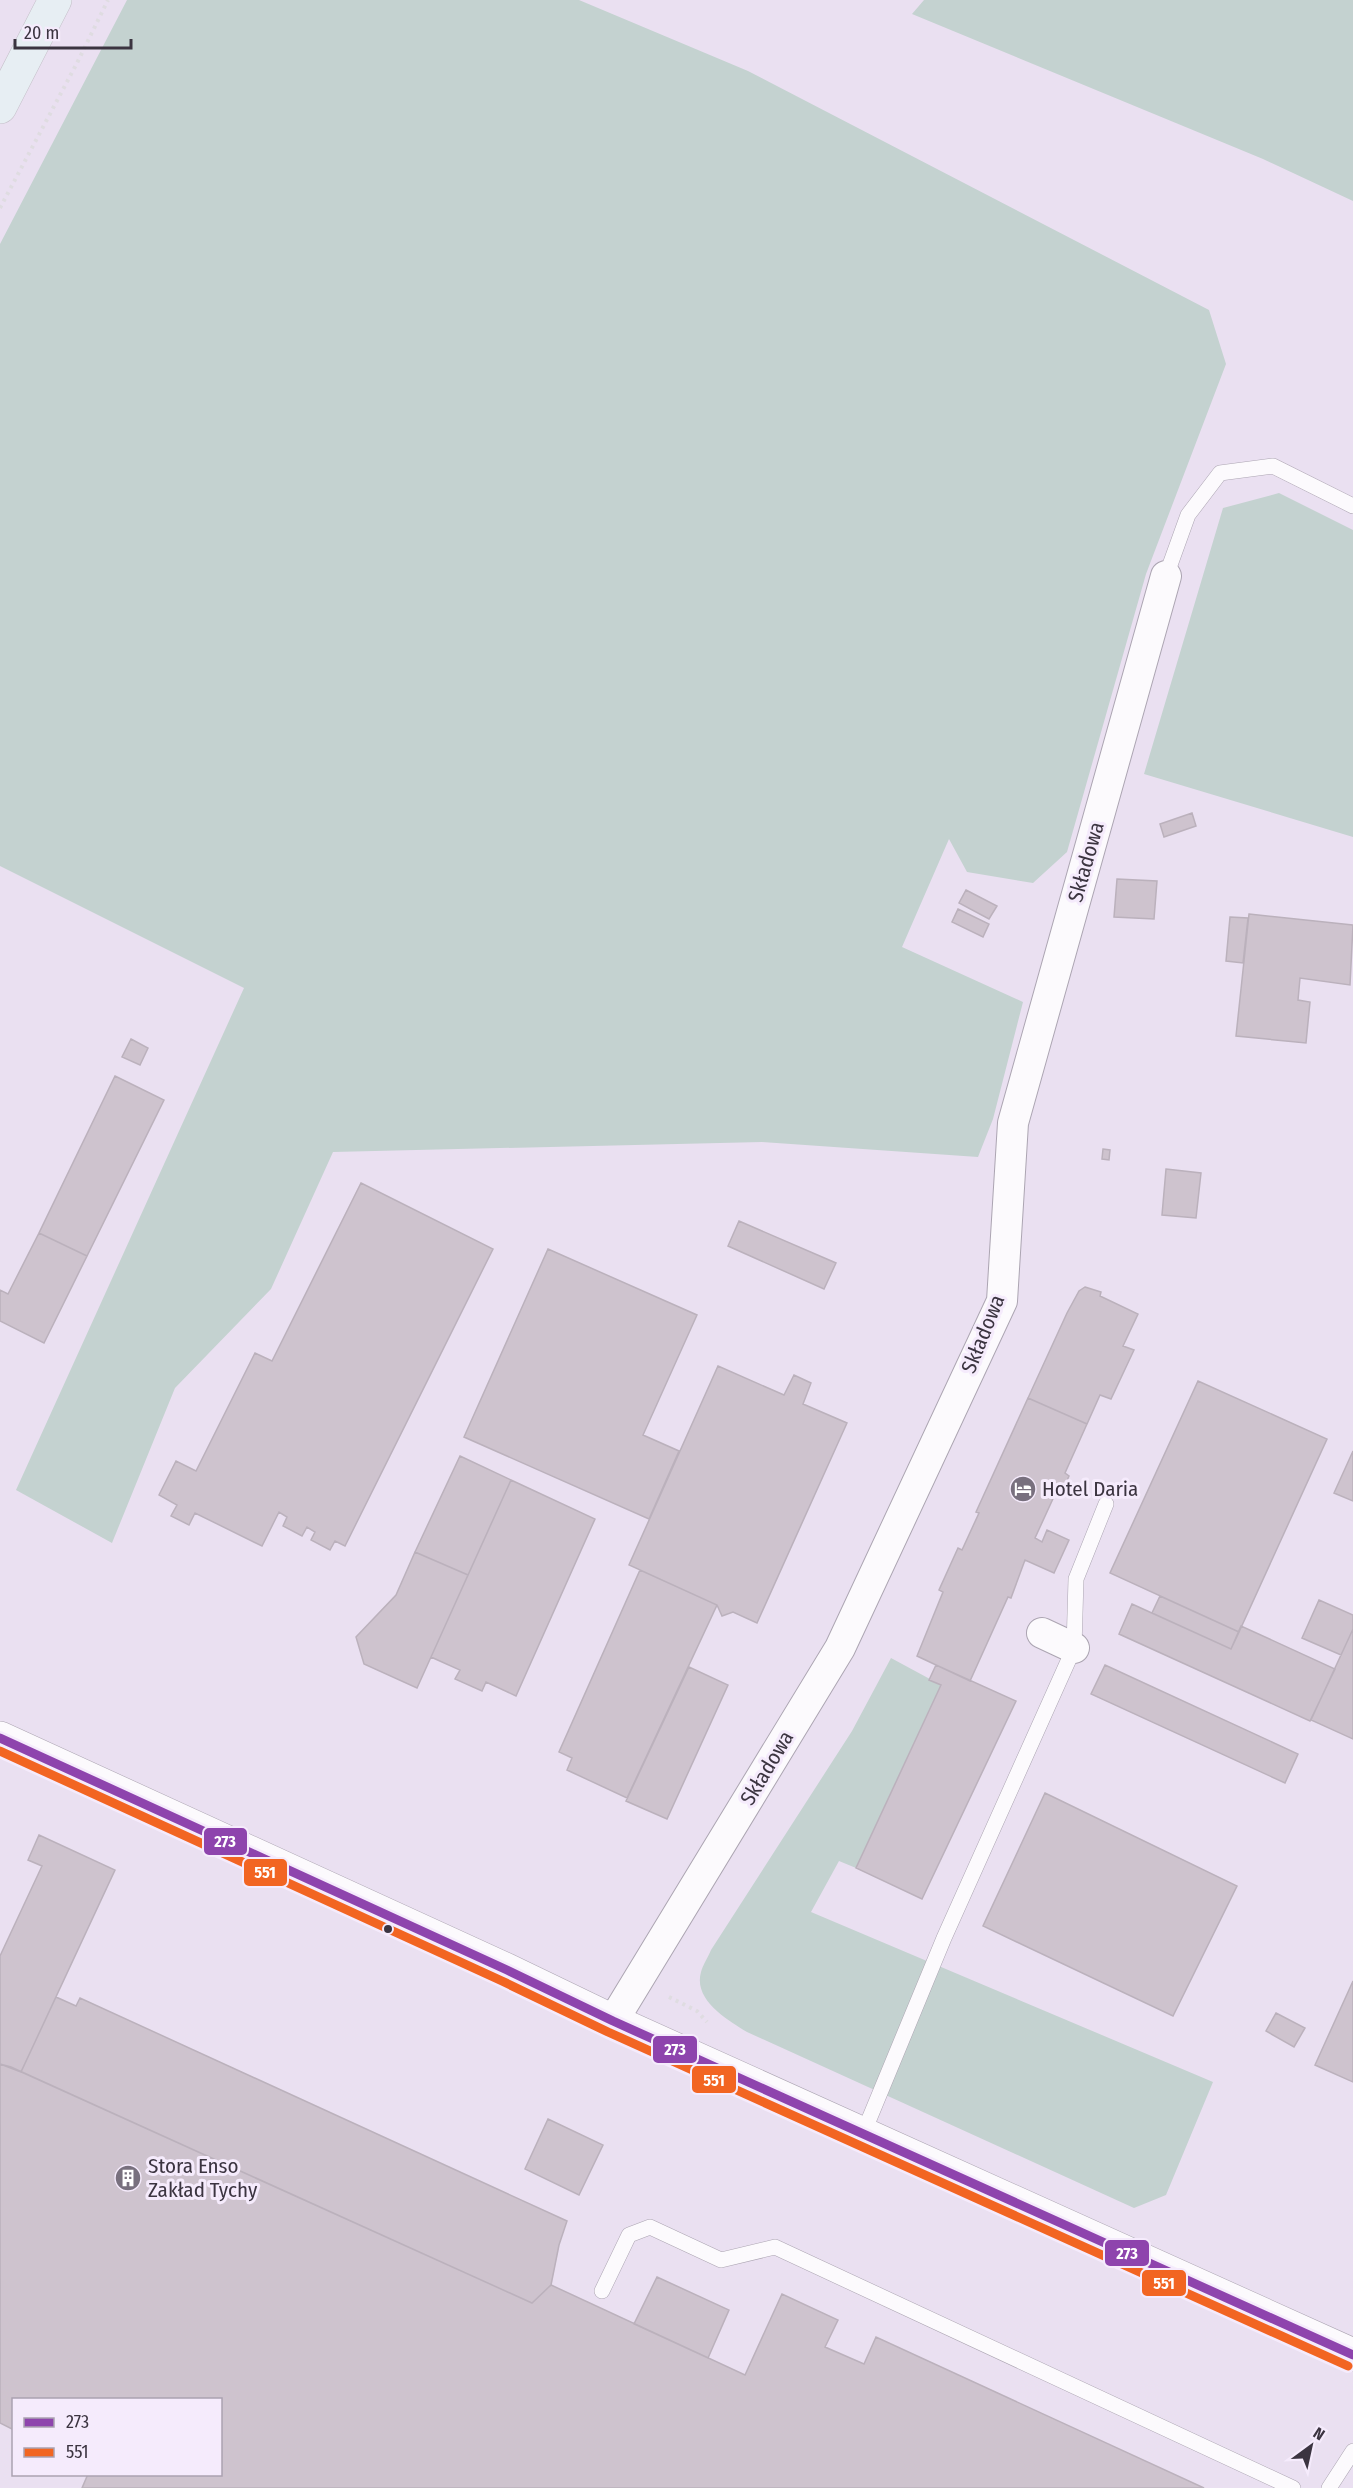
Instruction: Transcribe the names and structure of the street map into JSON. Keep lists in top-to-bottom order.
{
  "streets": {
    "street": ["Składowa"]
  },
  "places": {
    "hotel": ["Hotel Daria"],
    "building": ["Stora Enso Zakład Tychy"]
  },
  "lines": ["transit line 273", "transit line 551"],
  "legend": ["273", "551"],
  "scale_bar": "20 m",
  "north": "top right"
}
